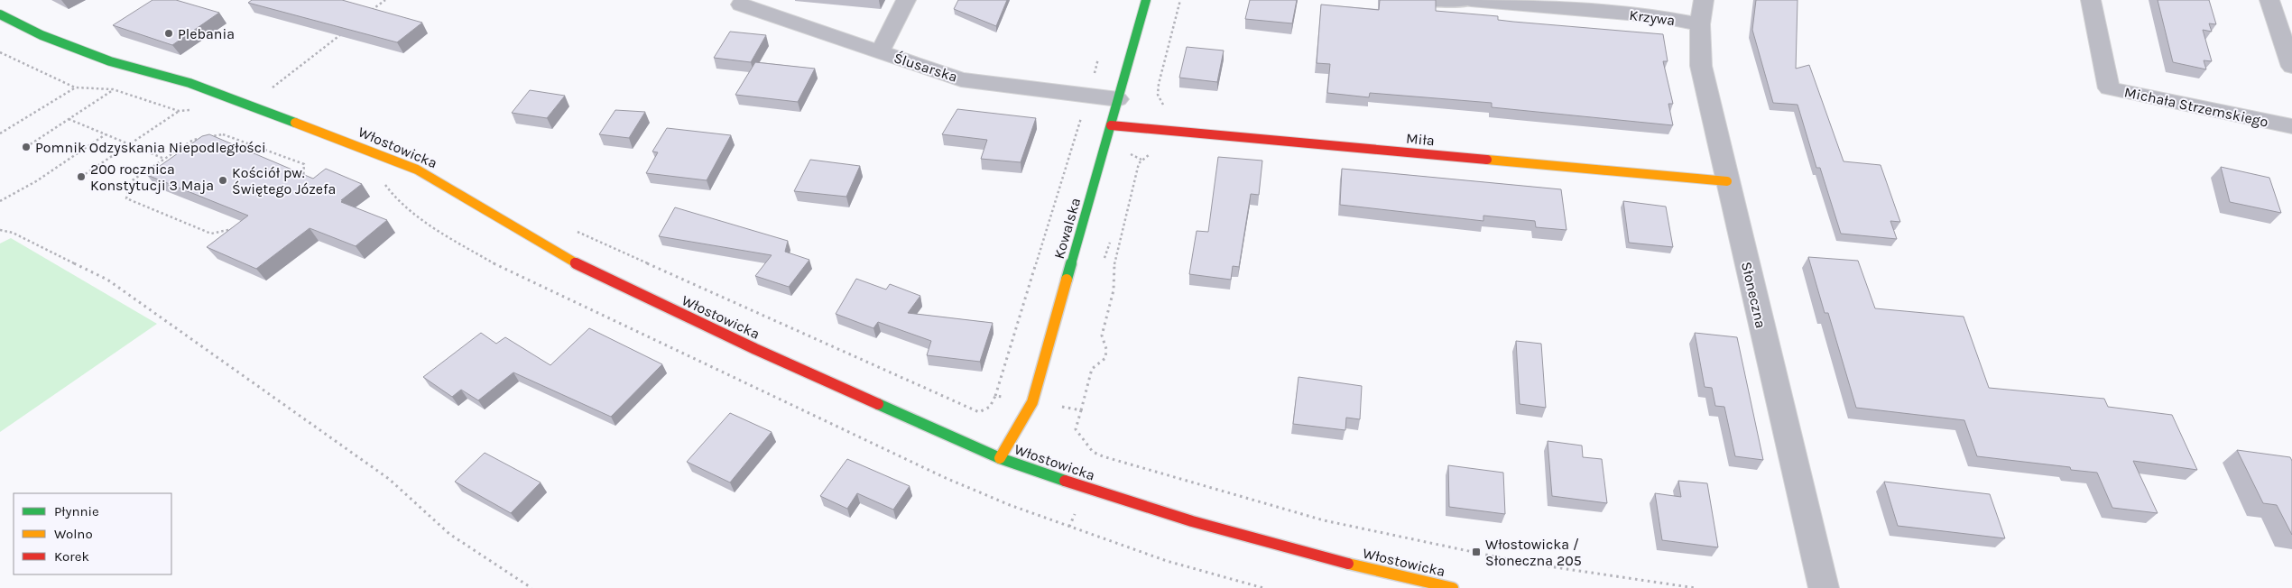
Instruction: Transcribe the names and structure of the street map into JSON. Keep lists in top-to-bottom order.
{
  "streets": {
    "main road": ["Miła", "Włostowicka", "Kowalska"],
    "street": [
      "Krzywa",
      "Ślusarska",
      "Michała Strzemskiego",
      "Słoneczna"
    ]
  },
  "crossings": [
    ["Krzywa", "Słoneczna"],
    ["Ślusarska", "Kowalska"],
    ["Miła", "Kowalska"],
    ["Miła", "Słoneczna"],
    ["Włostowicka", "Kowalska"]
  ],
  "places": {
    "other": [
      "Plebania",
      "Pomnik Odzyskania Niepodległości",
      "200 rocznica Konstytucji 3 Maja",
      "Kościół pw. Świętego Józefa"
    ],
    "transit": ["Włostowicka / Słoneczna 205"]
  },
  "legend": ["Płynnie", "Wolno", "Korek"]
}
